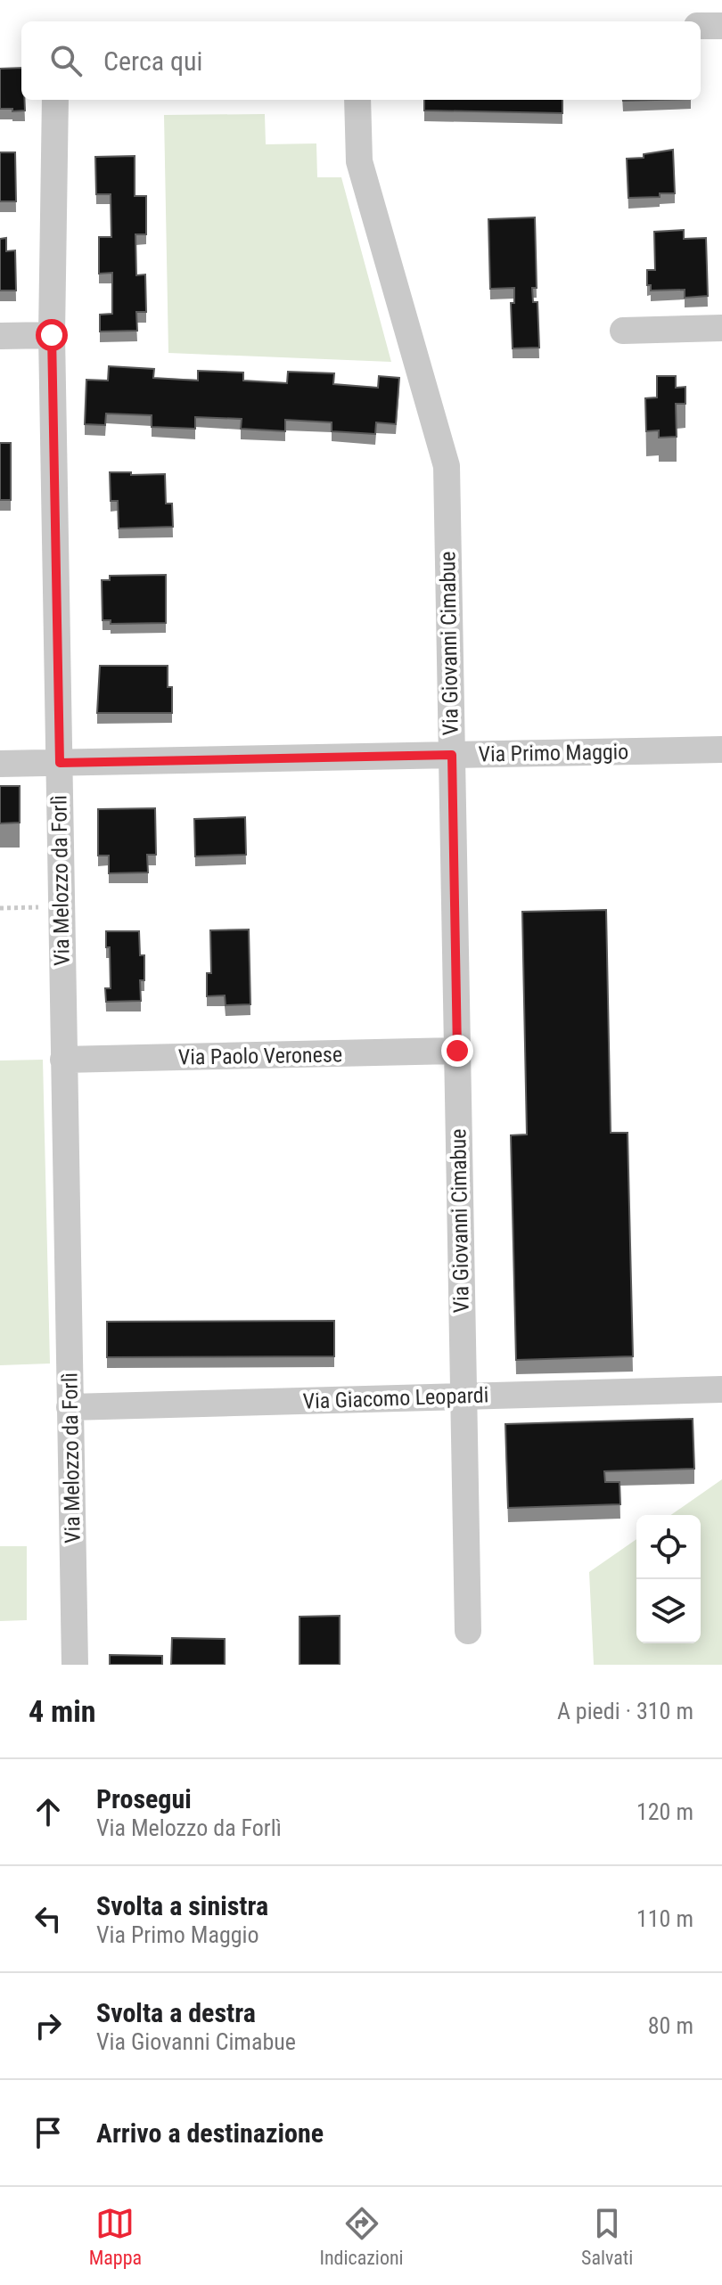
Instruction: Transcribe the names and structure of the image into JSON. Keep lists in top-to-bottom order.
{
  "streets": {
    "street": [
      "Via Giovanni Cimabue",
      "Via Primo Maggio",
      "Via Melozzo da Forlì",
      "Via Paolo Veronese",
      "Via Giacomo Leopardi"
    ]
  },
  "crossings": [
    ["Via Giovanni Cimabue", "Via Primo Maggio"],
    ["Via Giovanni Cimabue", "Via Paolo Veronese"],
    ["Via Giovanni Cimabue", "Via Giacomo Leopardi"],
    ["Via Primo Maggio", "Via Melozzo da Forlì"],
    ["Via Melozzo da Forlì", "Via Paolo Veronese"],
    ["Via Melozzo da Forlì", "Via Giacomo Leopardi"]
  ],
  "page": {
    "search": "Cerca qui",
    "heading": ["4 min", "A piedi · 310 m"],
    "list": [
      ["Prosegui", "Via Melozzo da Forlì", "120 m"],
      ["Svolta a sinistra", "Via Primo Maggio", "110 m"],
      ["Svolta a destra", "Via Giovanni Cimabue", "80 m"],
      "Arrivo a destinazione"
    ],
    "nav": ["Mappa", "Indicazioni", "Salvati"]
  }
}
